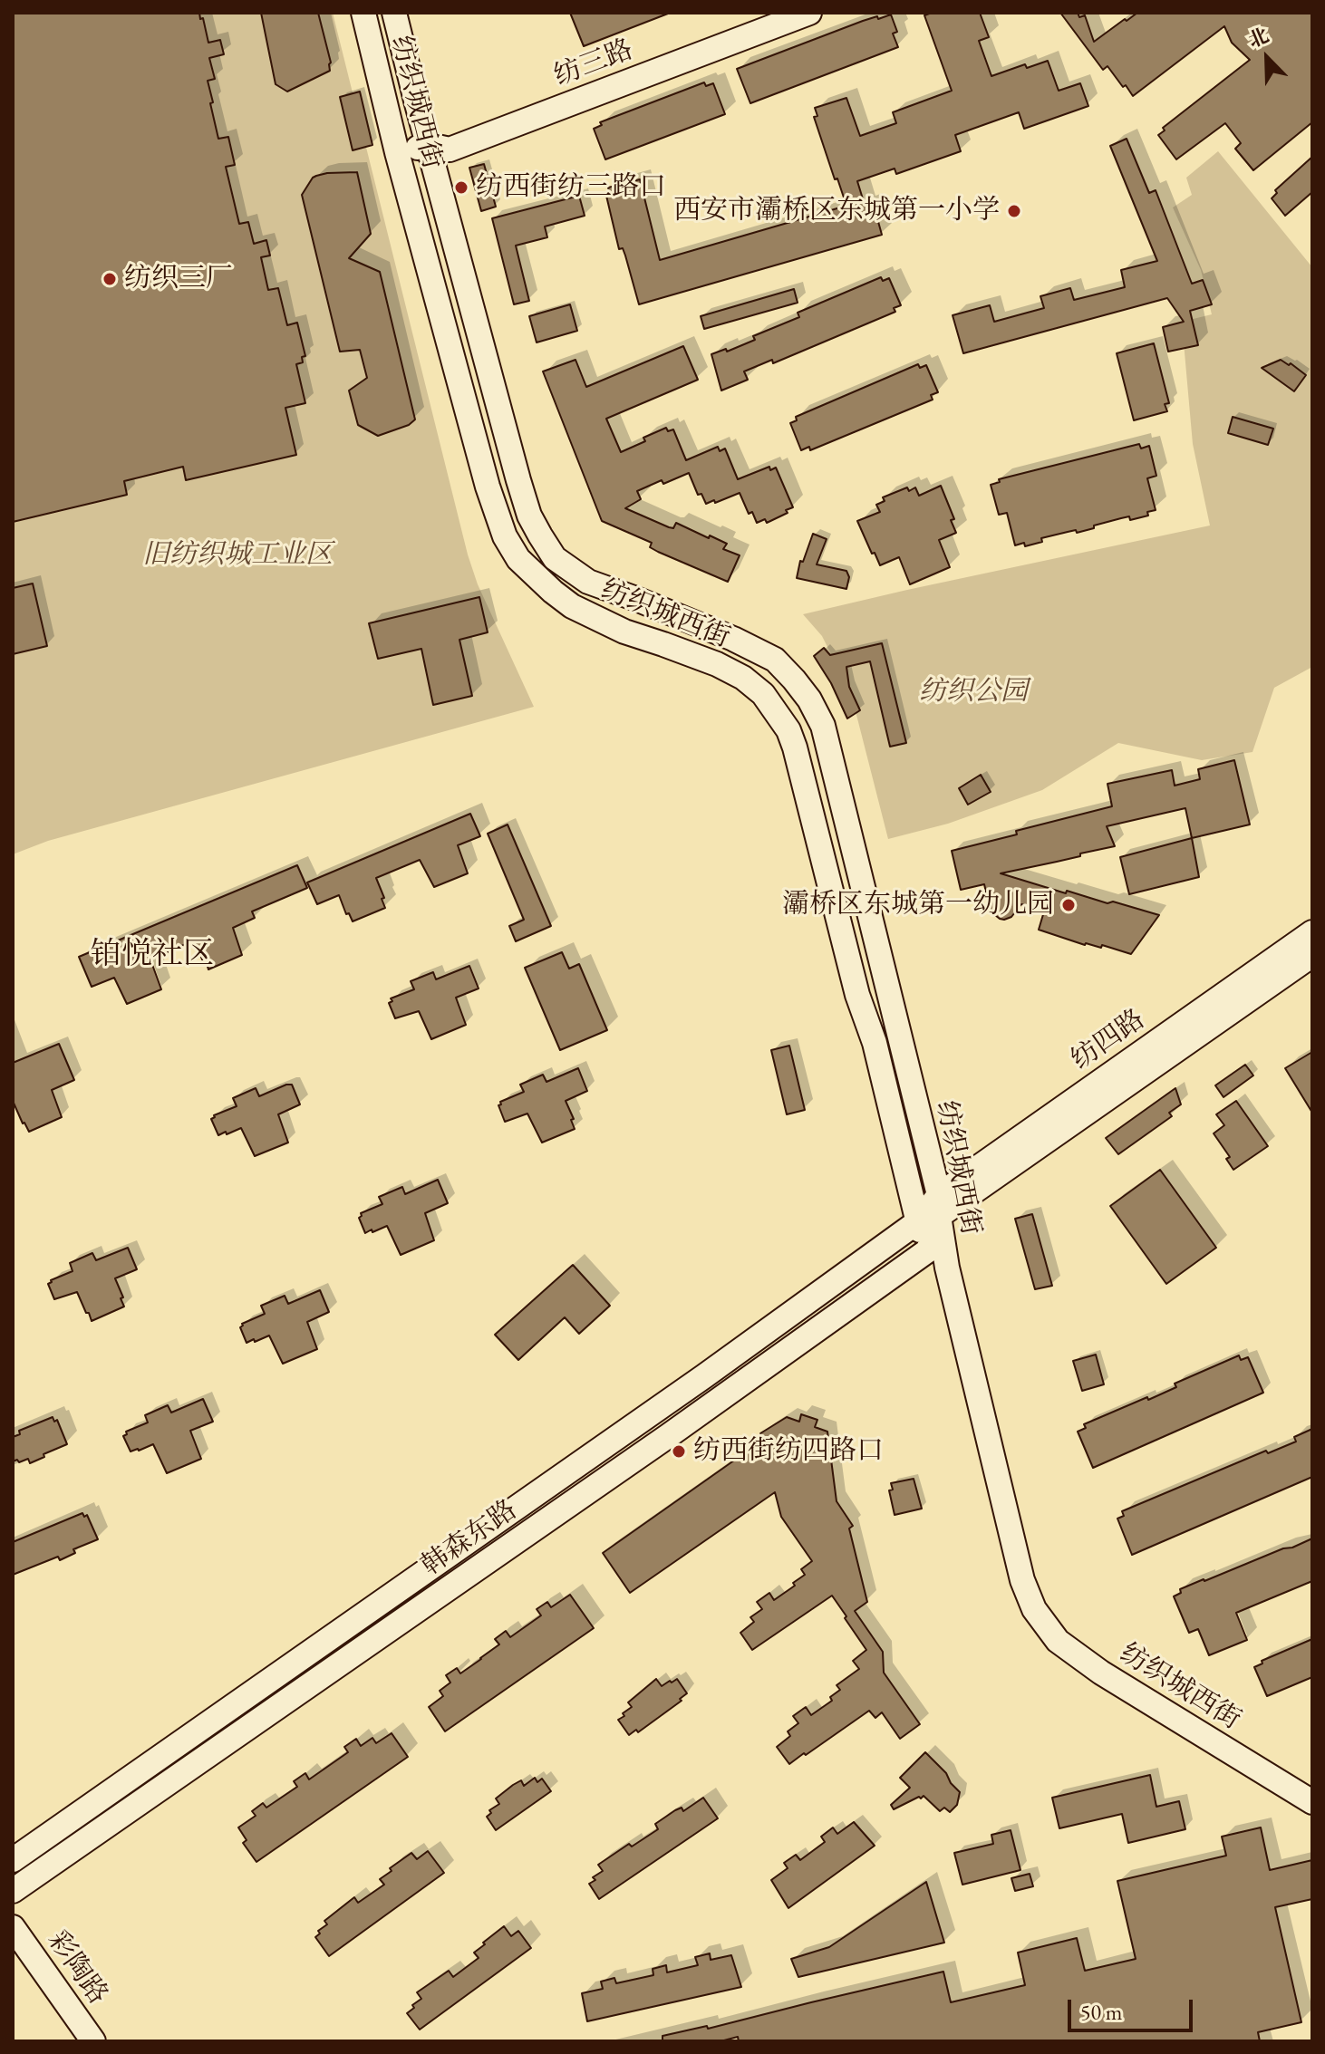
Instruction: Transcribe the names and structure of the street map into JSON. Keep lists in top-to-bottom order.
{
  "streets": {
    "main road": [
      "纺三路",
      "纺织城西街",
      "纺四路",
      "韩森东路",
      "彩陶路"
    ]
  },
  "crossings": [
    ["纺三路", "纺织城西街"],
    ["纺织城西街", "纺四路"],
    ["纺织城西街", "韩森东路"],
    ["纺四路", "韩森东路"]
  ],
  "districts": ["铂悦社区"],
  "parks": ["旧纺织城工业区", "纺织公园"],
  "places": [
    "纺西街纺三路口",
    "西安市灞桥区东城第一小学",
    "纺织三厂",
    "灞桥区东城第一幼儿园",
    "纺西街纺四路口"
  ],
  "scale_bar": "50 m",
  "north": "top left"
}
